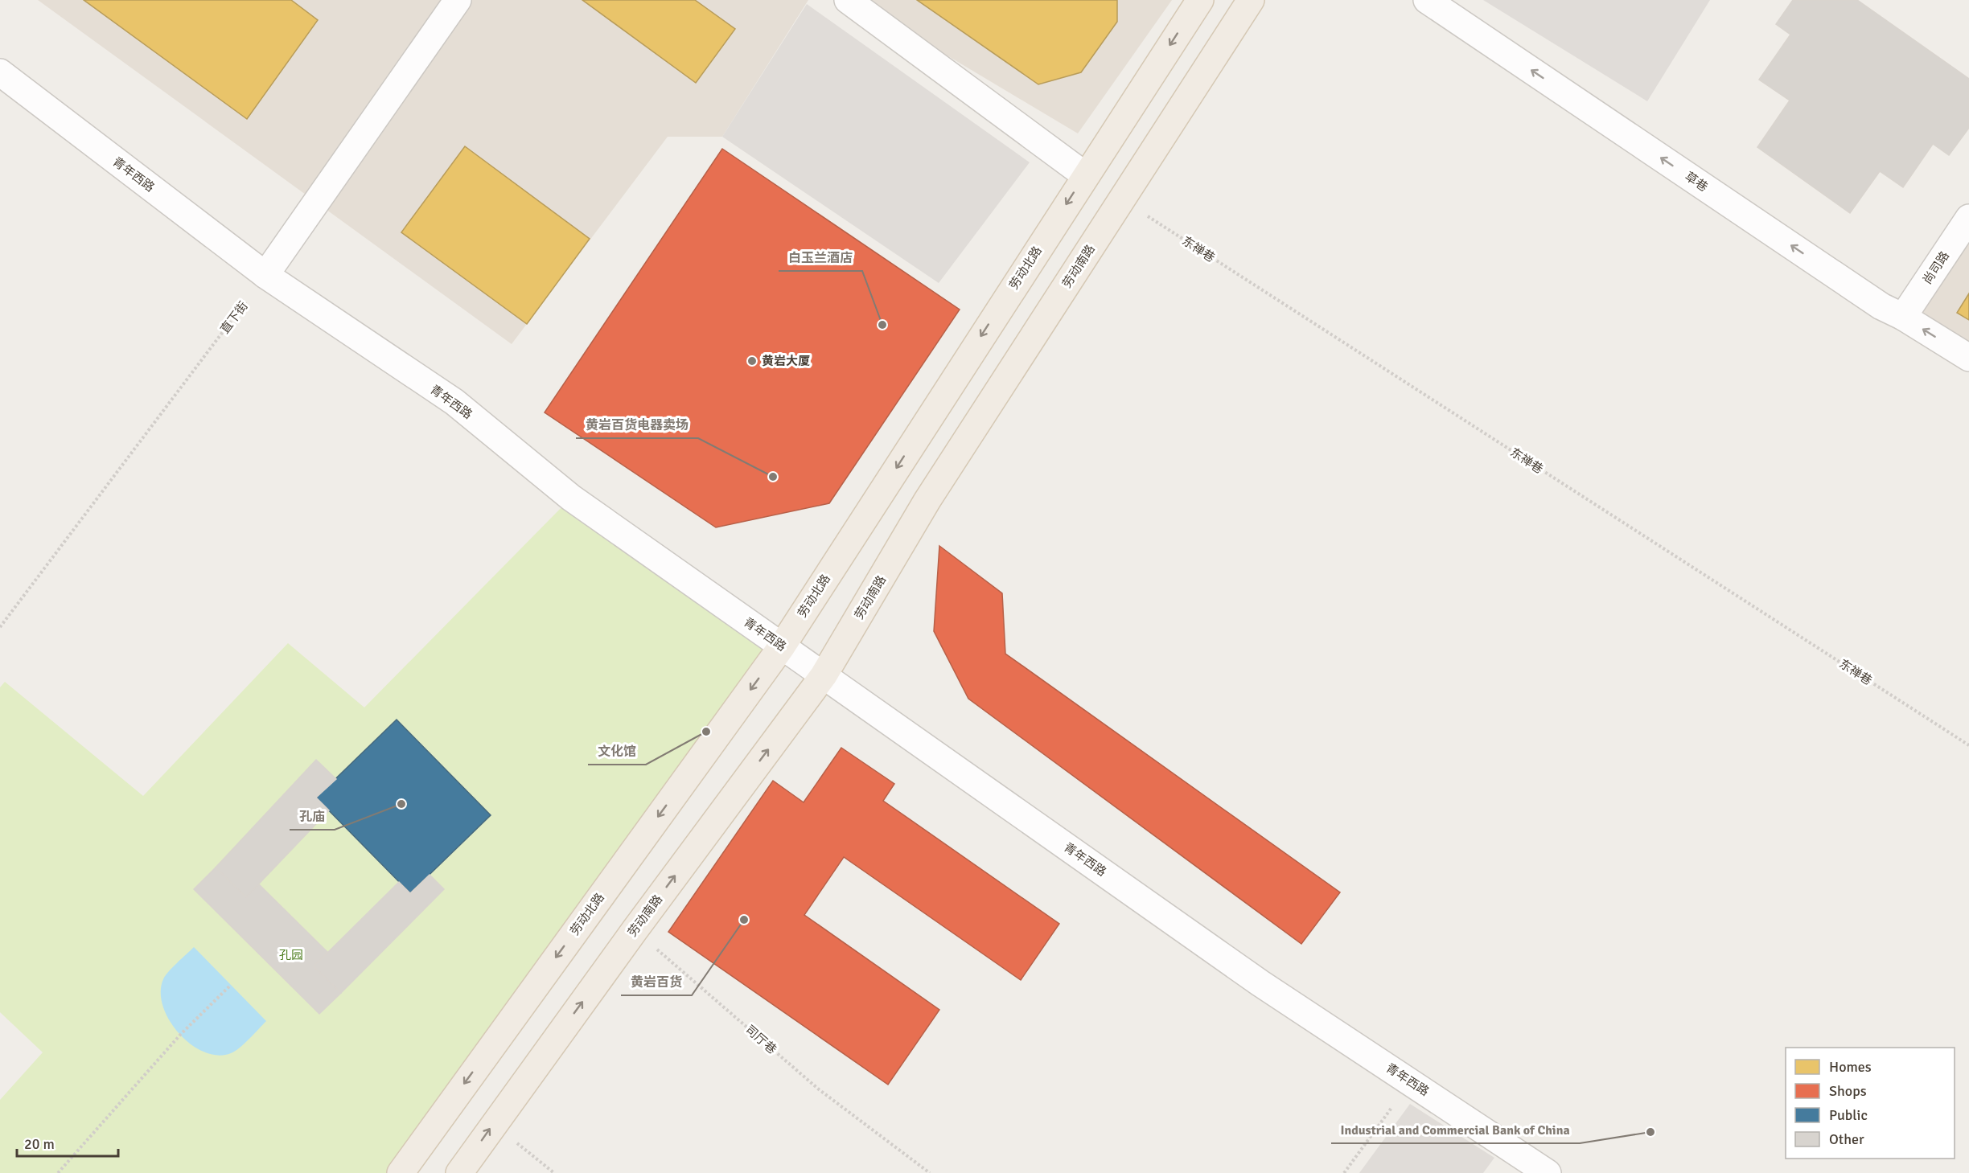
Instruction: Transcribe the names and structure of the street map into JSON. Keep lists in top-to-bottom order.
{
  "streets": {
    "main road": ["劳动南路", "劳动北路"],
    "street": ["青年西路", "草巷", "尚司路"],
    "path": ["东禅巷", "直下街", "司厅巷"]
  },
  "crossings": [
    ["青年西路", "劳动南路"],
    ["青年西路", "劳动北路"],
    ["青年西路", "直下街"],
    ["草巷", "尚司路"],
    ["东禅巷", "劳动南路"],
    ["劳动南路", "司厅巷"]
  ],
  "one_way": ["草巷", "劳动南路", "劳动北路"],
  "parks": ["孔园"],
  "places": [
    "白玉兰酒店",
    "黄岩大厦",
    "黄岩百货电器卖场",
    "文化馆",
    "孔庙",
    "黄岩百货",
    "Industrial and Commercial Bank of China"
  ],
  "legend": [
    "Homes",
    "Shops",
    "Public",
    "Other"
  ],
  "scale_bar": "20 m"
}
